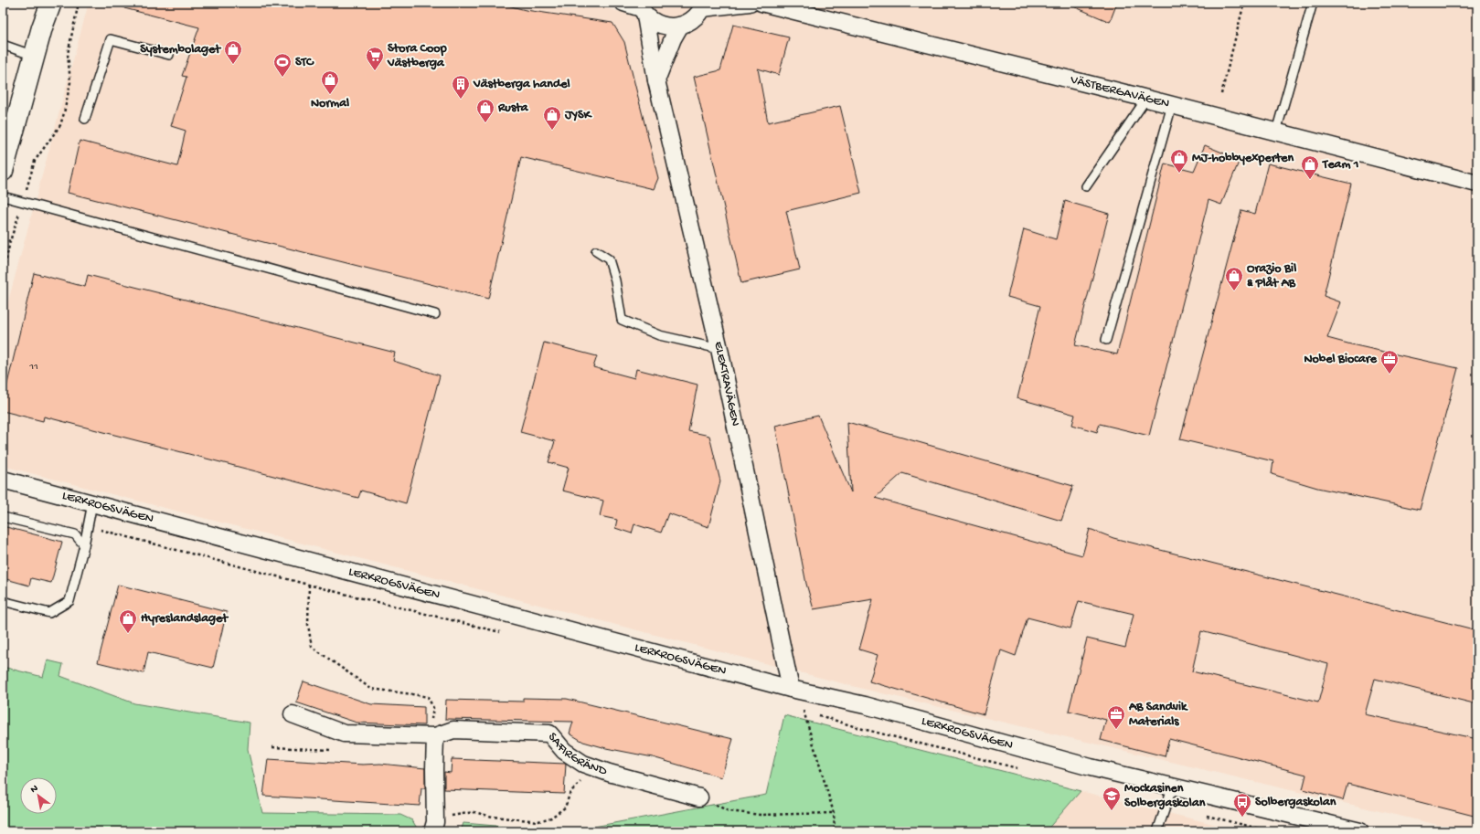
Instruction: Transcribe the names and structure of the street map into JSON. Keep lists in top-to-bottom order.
{
  "streets": {
    "street": [
      "VÄSTBERGAVÄGEN",
      "ELEKTRAVÄGEN",
      "LERKROGSVÄGEN",
      "SAFIRGRÄND"
    ]
  },
  "crossings": [
    ["ELEKTRAVÄGEN", "LERKROGSVÄGEN"]
  ],
  "places": {
    "shop": [
      "Systembolaget",
      "Normal",
      "Rusta",
      "JYSK",
      "MJ-hobbyexperten",
      "Team 1",
      "Orazio Bil & Plåt AB",
      "Hyreslandslaget"
    ],
    "supermarket": ["Stora Coop Västberga"],
    "sports": ["STC"],
    "building": ["Västberga handel"],
    "office": ["Nobel Biocare", "AB Sandvik Materials"],
    "school or university": ["Mockasinen Solbergaskolan"],
    "bus stop": ["Solbergaskolan"]
  },
  "house_numbers": ["11"],
  "north": "top left"
}
